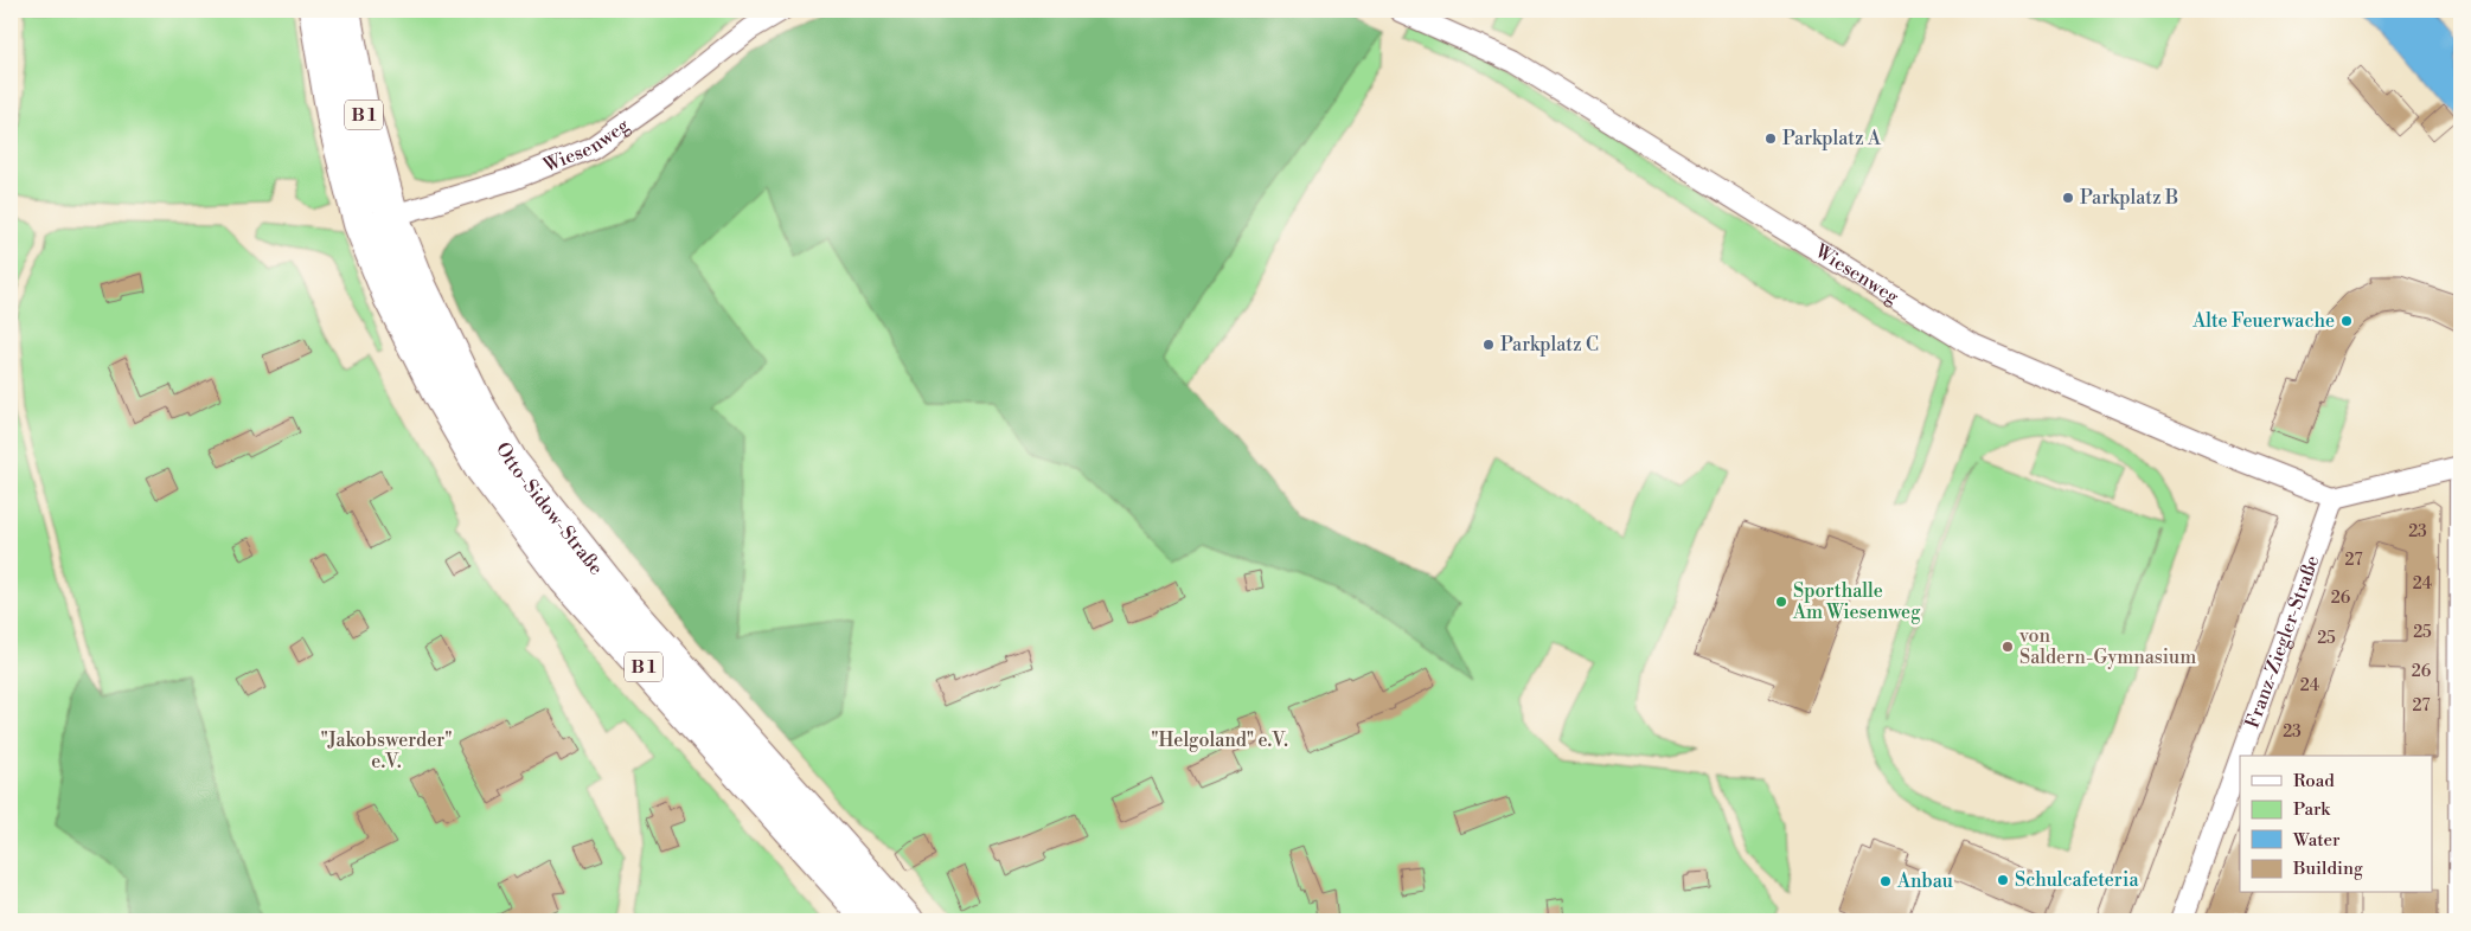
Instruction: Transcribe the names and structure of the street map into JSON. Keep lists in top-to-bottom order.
{
  "streets": {
    "main road": ["B 1", "Otto-Sidow-Straße"],
    "street": ["Wiesenweg", "Franz-Ziegler-Straße"]
  },
  "crossings": [
    ["Wiesenweg", "Otto-Sidow-Straße"],
    ["Wiesenweg", "Franz-Ziegler-Straße"]
  ],
  "parks": ["\"Jakobswerder\" e.V.", "\"Helgoland\" e.V."],
  "places": [
    "Parkplatz A",
    "Parkplatz B",
    "Alte Feuerwache",
    "Parkplatz C",
    "Sporthalle Am Wiesenweg",
    "von Saldern-Gymnasium",
    "Schulcafeteria",
    "Anbau"
  ],
  "house_numbers": [
    "23",
    "27",
    "24",
    "26",
    "25",
    "25",
    "26",
    "24",
    "27",
    "23"
  ],
  "legend": [
    "Road",
    "Park",
    "Water",
    "Building"
  ]
}
